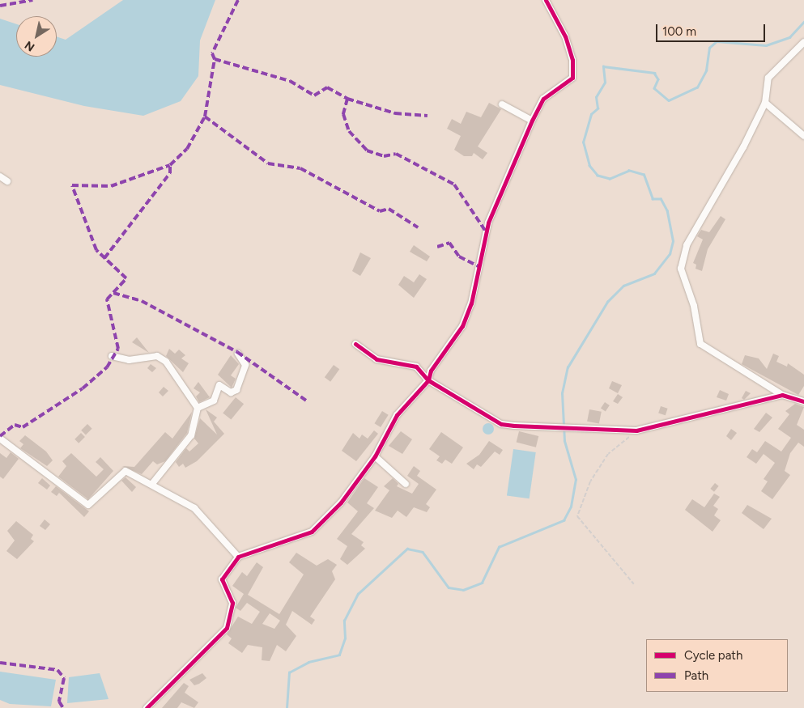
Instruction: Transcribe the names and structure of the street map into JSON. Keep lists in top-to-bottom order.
{
  "legend": ["Cycle path", "Path"],
  "scale_bar": "100 m",
  "north": "bottom left"
}
